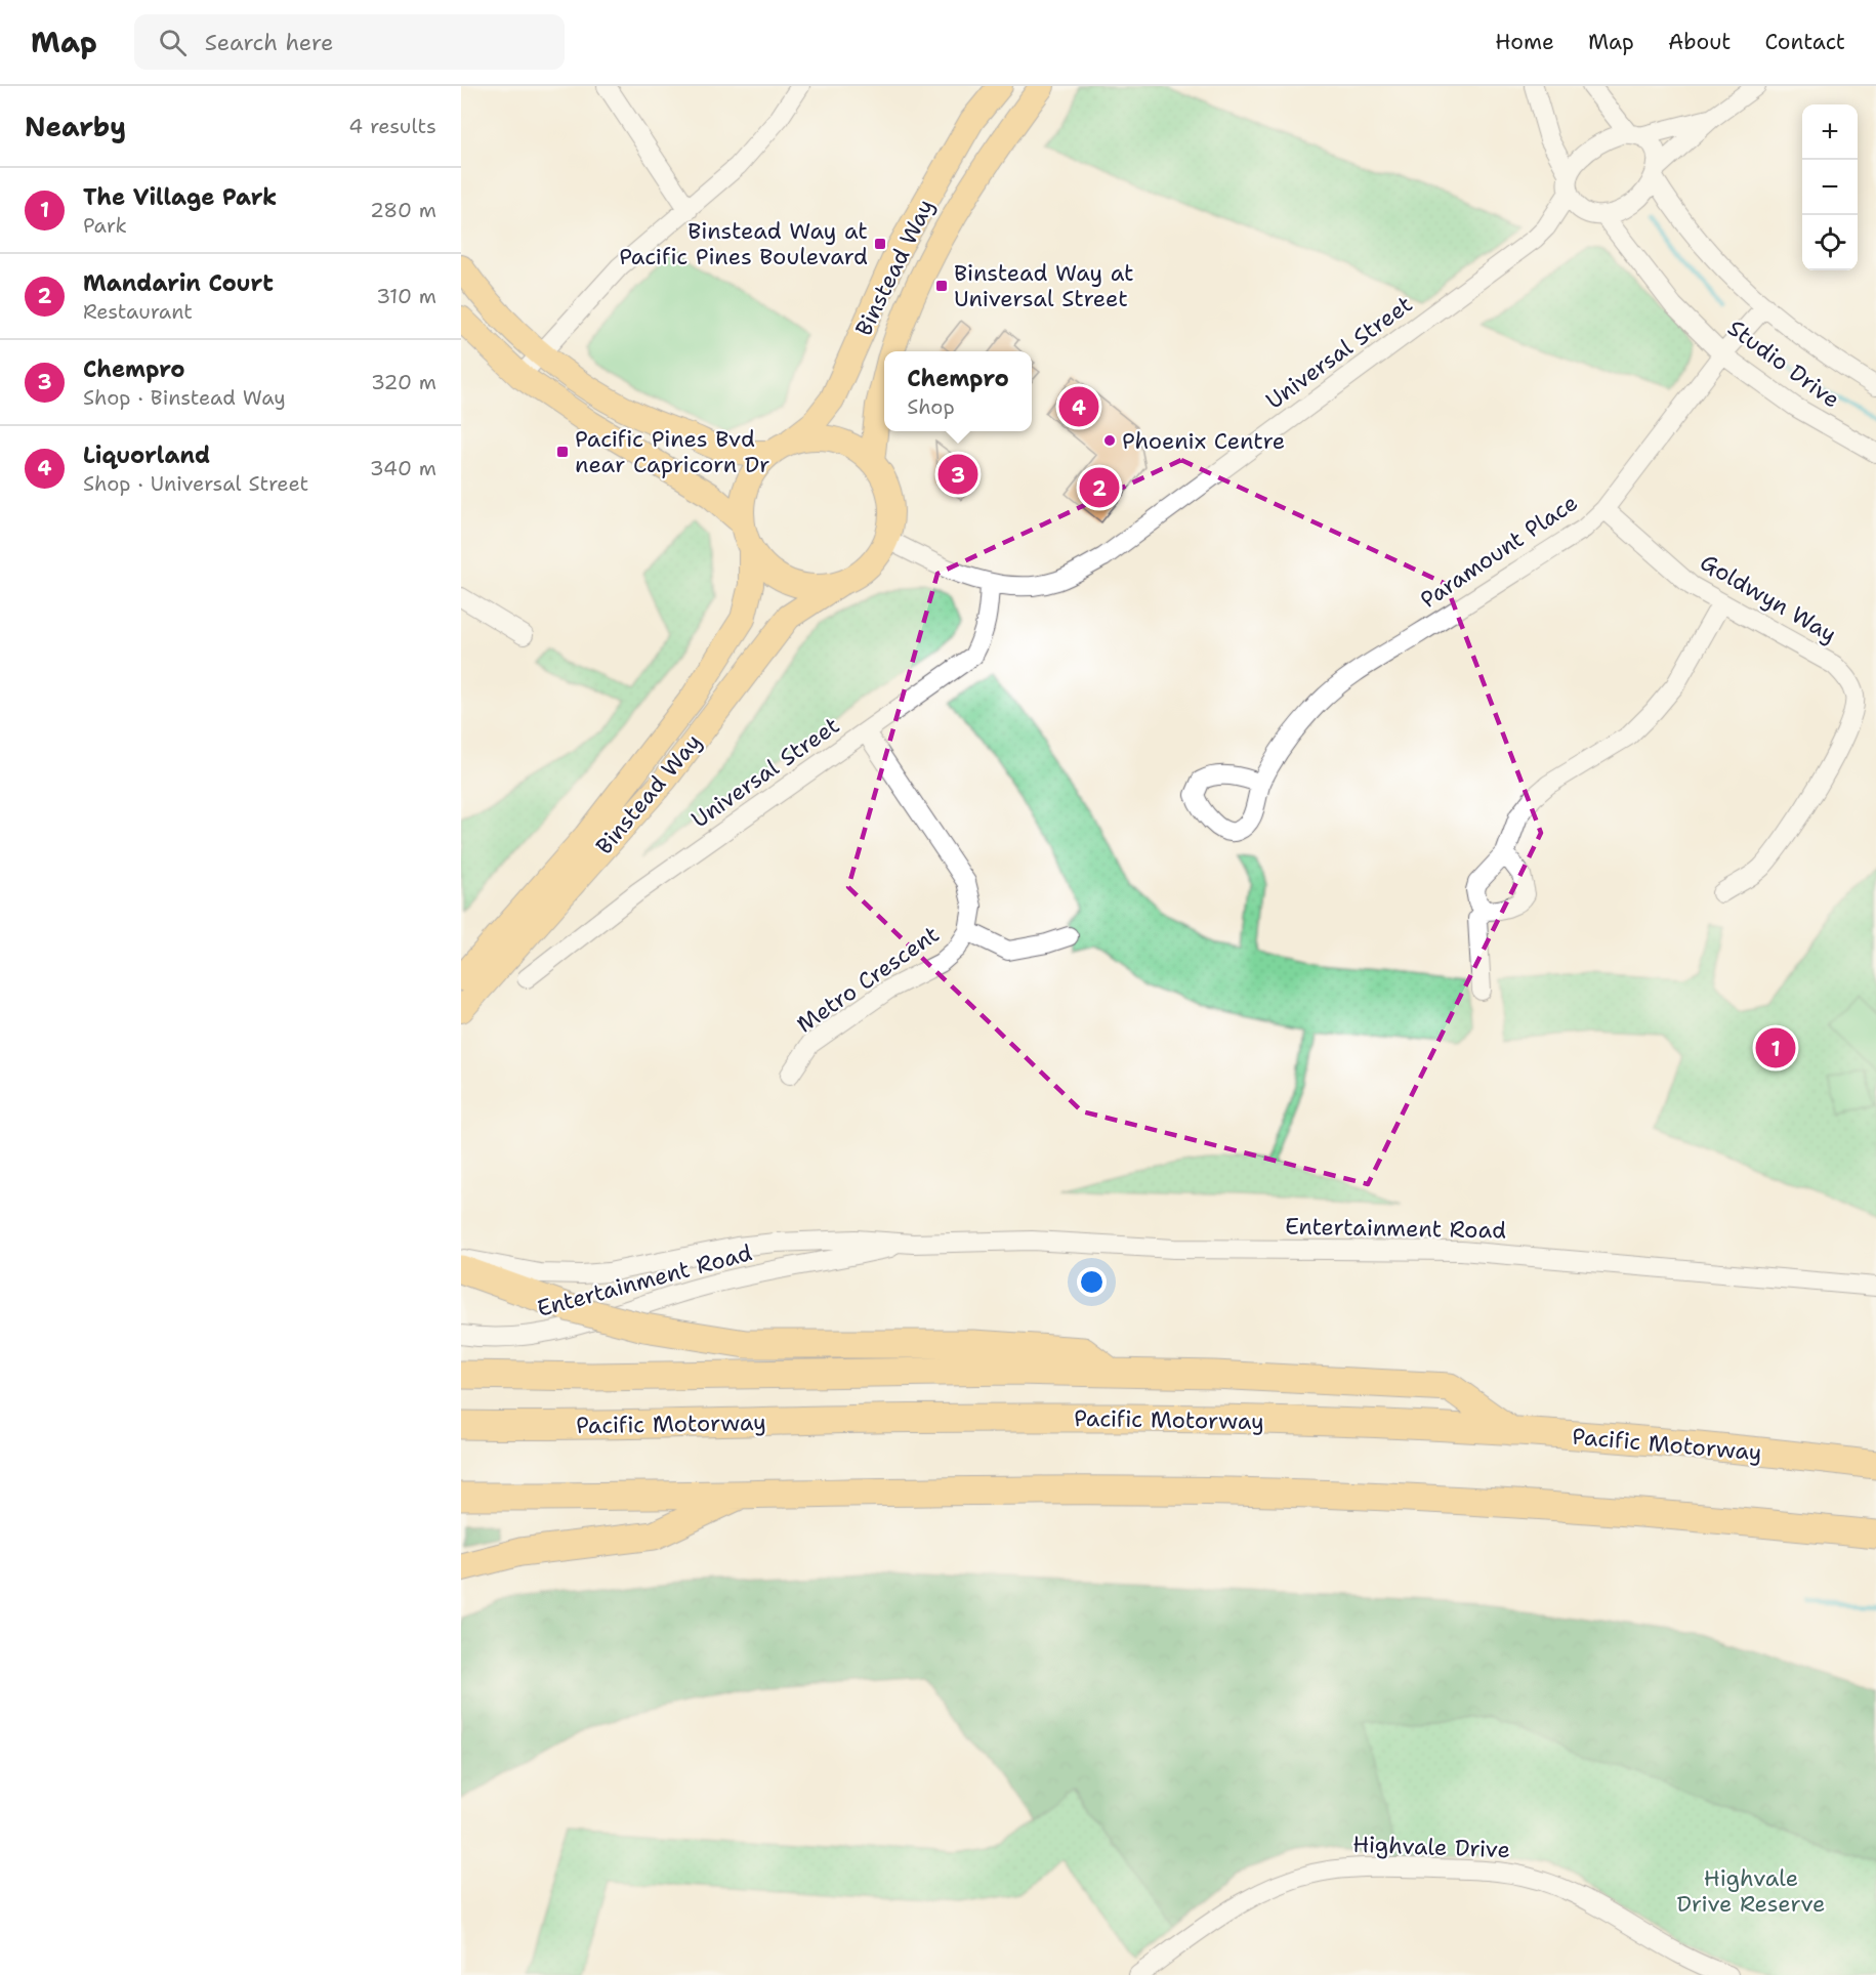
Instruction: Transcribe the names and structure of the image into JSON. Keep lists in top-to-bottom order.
{
  "streets": {
    "highway": ["Pacific Motorway"],
    "main road": ["Binstead Way"],
    "street": [
      "Universal Street",
      "Studio Drive",
      "Paramount Place",
      "Goldwyn Way",
      "Metro Crescent",
      "Entertainment Road",
      "Highvale Drive"
    ]
  },
  "crossings": [
    ["Binstead Way", "Universal Street"],
    ["Universal Street", "Studio Drive"],
    ["Universal Street", "Metro Crescent"],
    ["Studio Drive", "Paramount Place"],
    ["Paramount Place", "Goldwyn Way"]
  ],
  "parks": ["Highvale Drive Reserve"],
  "places": {
    "transit": ["Binstead Way at Pacific Pines Boulevard", "Binstead Way at Universal Street", "Pacific Pines Bvd near Capricorn Dr"],
    "other": ["Phoenix Centre"]
  },
  "page": {
    "header": "Map",
    "search": "Search here",
    "nav": [
      "Home",
      "Map",
      "About",
      "Contact"
    ],
    "heading": ["Nearby", "4 results"],
    "map_buttons": ["+", "−"],
    "list": [
      {
        "mark": "1",
        "name": "The Village Park",
        "note": "Park",
        "value": "280 m"
      },
      {
        "mark": "2",
        "name": "Mandarin Court",
        "note": "Restaurant",
        "value": "310 m"
      },
      {
        "mark": "3",
        "name": "Chempro",
        "note": "Shop · Binstead Way",
        "value": "320 m"
      },
      {
        "mark": "4",
        "name": "Liquorland",
        "note": "Shop · Universal Street",
        "value": "340 m"
      }
    ],
    "popup": ["Chempro", "Shop"],
    "pins": [
      "4",
      "3",
      "2",
      "1"
    ]
  }
}
